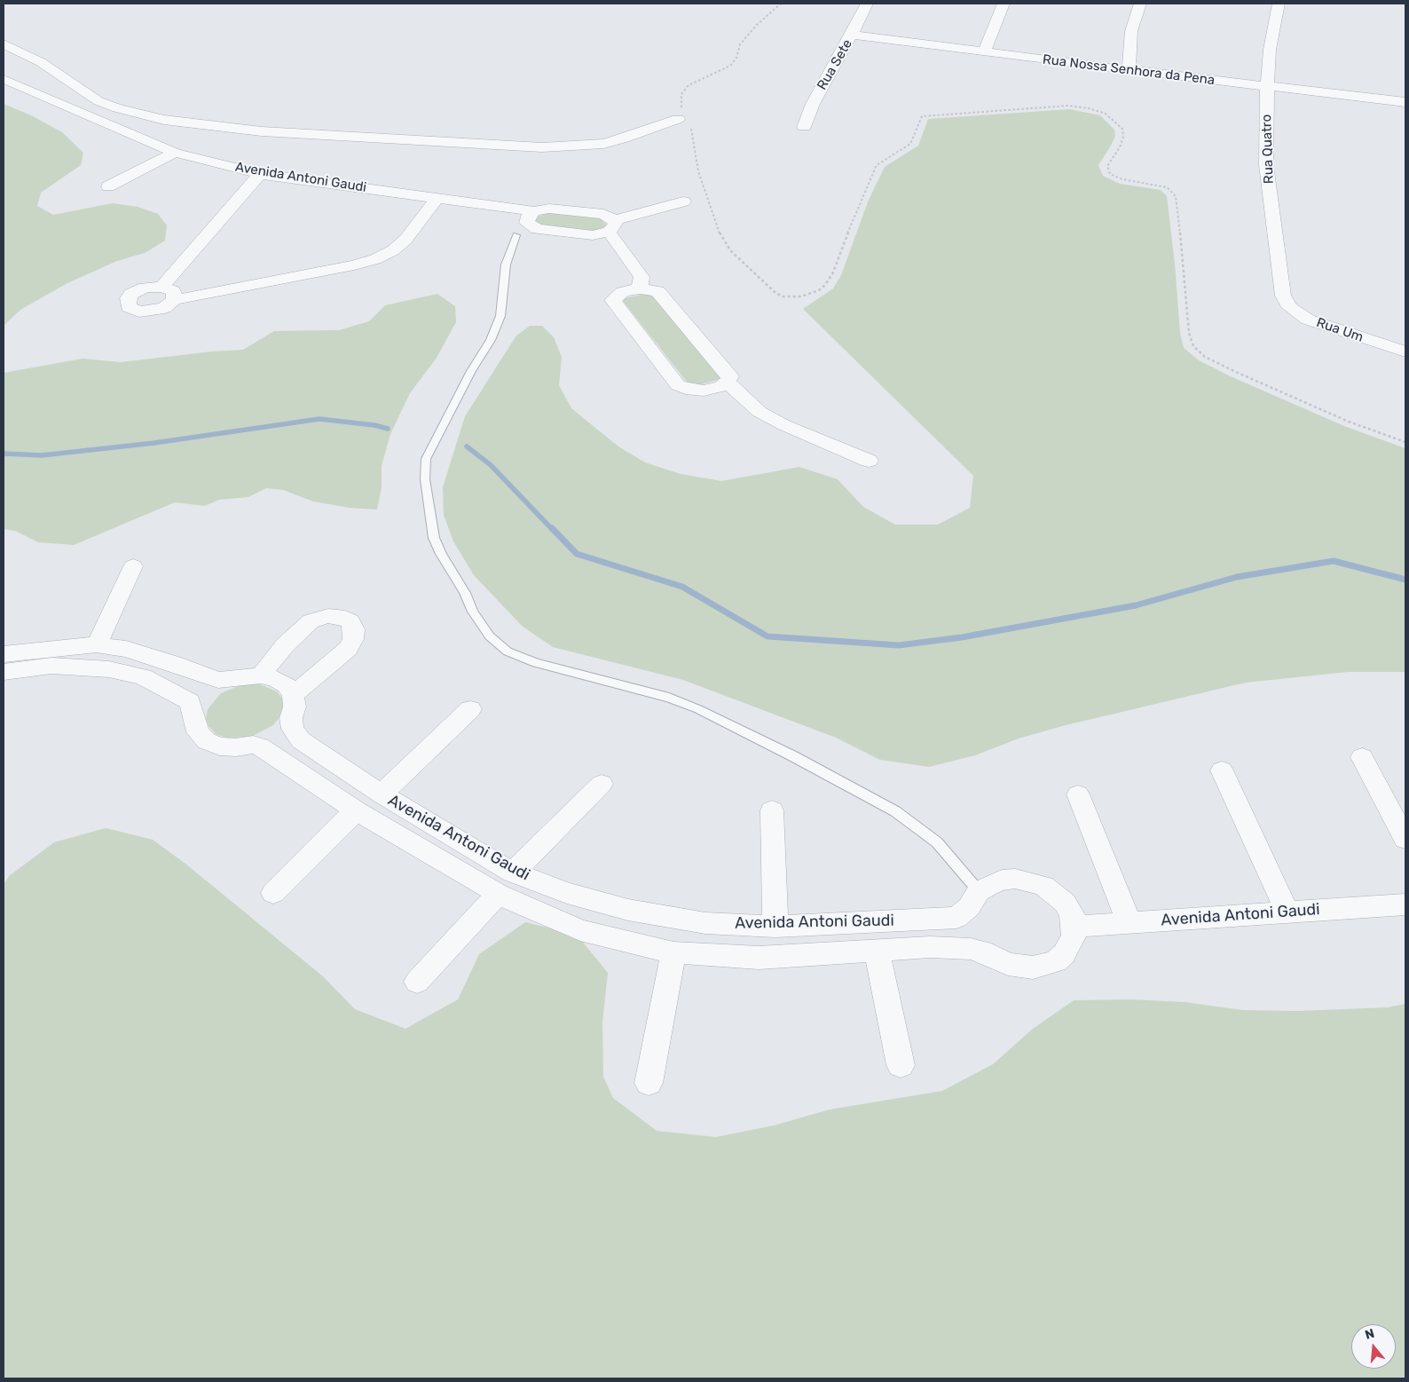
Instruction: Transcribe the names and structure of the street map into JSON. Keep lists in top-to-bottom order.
{
  "streets": {
    "street": [
      "Rua Sete",
      "Rua Nossa Senhora da Pena",
      "Rua Quatro",
      "Avenida Antoni Gaudi",
      "Rua Um"
    ]
  },
  "crossings": [
    ["Rua Sete", "Rua Nossa Senhora da Pena"],
    ["Rua Nossa Senhora da Pena", "Rua Quatro"],
    ["Rua Quatro", "Rua Um"]
  ],
  "north": "top"
}
